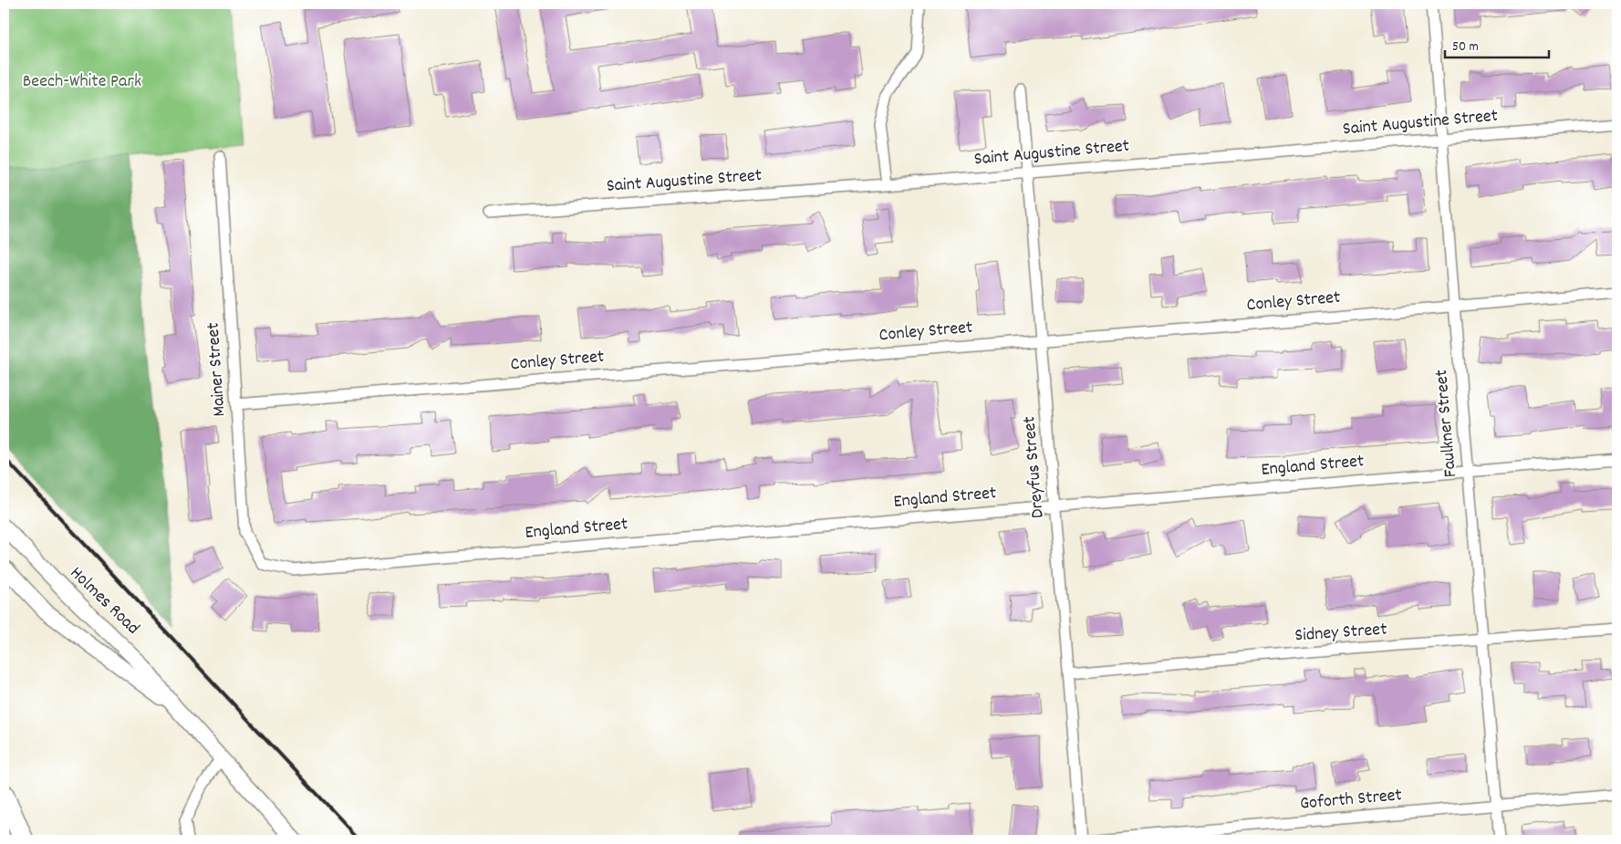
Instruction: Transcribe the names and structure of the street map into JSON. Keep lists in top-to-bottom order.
{
  "streets": {
    "main road": ["Holmes Road"],
    "street": [
      "Saint Augustine Street",
      "Conley Street",
      "Mainer Street",
      "Faulkner Street",
      "England Street",
      "Dreyfus Street",
      "Sidney Street",
      "Goforth Street"
    ]
  },
  "crossings": [
    ["Saint Augustine Street", "Faulkner Street"],
    ["Saint Augustine Street", "Dreyfus Street"],
    ["Conley Street", "Mainer Street"],
    ["Conley Street", "Faulkner Street"],
    ["Conley Street", "Dreyfus Street"],
    ["Mainer Street", "England Street"],
    ["Faulkner Street", "England Street"],
    ["Faulkner Street", "Sidney Street"],
    ["Faulkner Street", "Goforth Street"],
    ["England Street", "Dreyfus Street"],
    ["Dreyfus Street", "Sidney Street"]
  ],
  "parks": ["Beech-White Park"],
  "scale_bar": "50 m"
}
